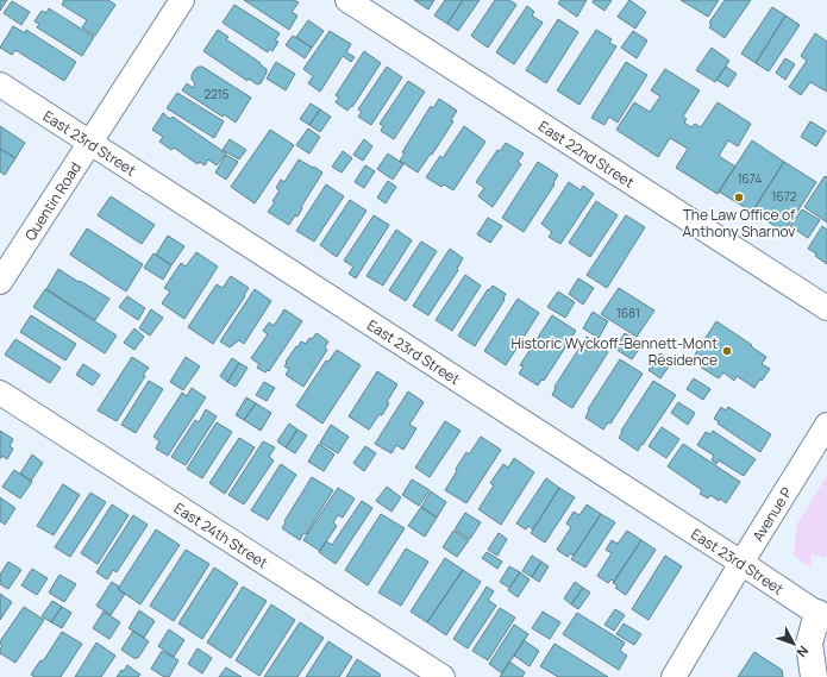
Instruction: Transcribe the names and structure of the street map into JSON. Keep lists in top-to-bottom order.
{
  "streets": {
    "street": [
      "East 23rd Street",
      "East 22nd Street",
      "Quentin Road",
      "Avenue P",
      "East 24th Street"
    ]
  },
  "crossings": [
    ["East 23rd Street", "Quentin Road"],
    ["East 23rd Street", "Avenue P"]
  ],
  "places": ["The Law Office of Anthony Sharnov", "Historic Wyckoff-Bennett-Mont Residence"],
  "house_numbers": [
    "2215",
    "1674",
    "1672",
    "1681"
  ],
  "north": "bottom right"
}
